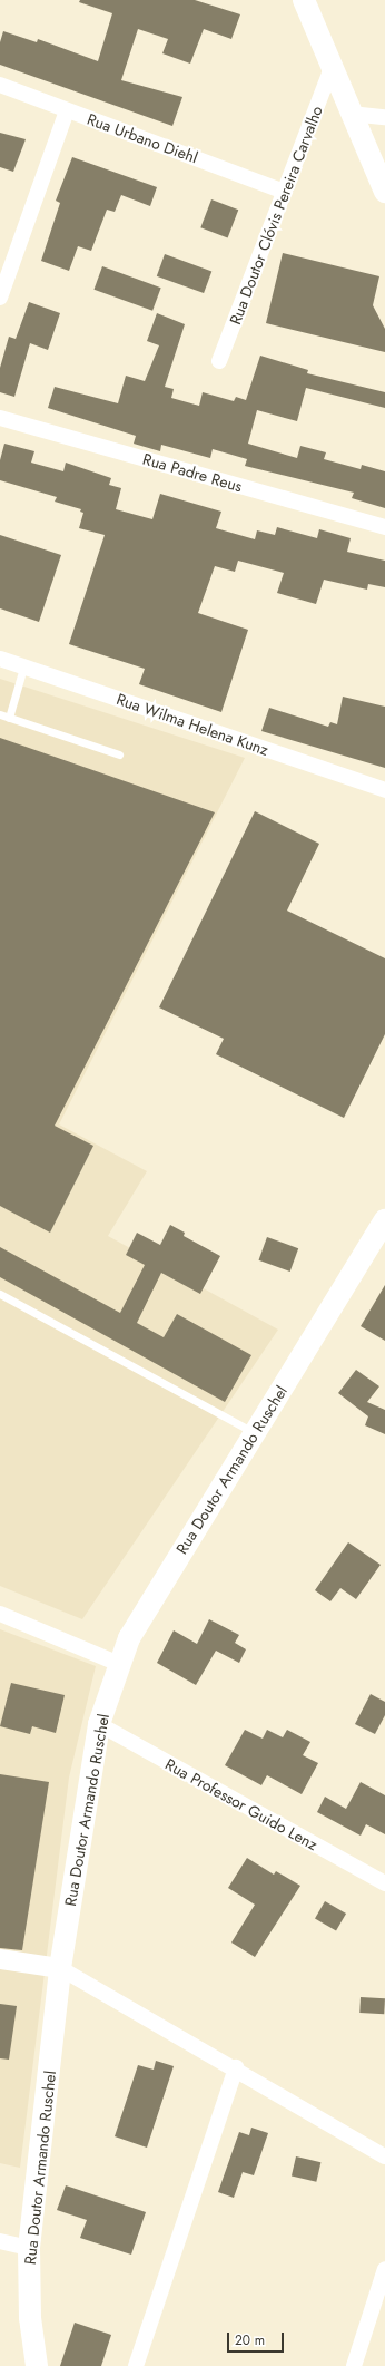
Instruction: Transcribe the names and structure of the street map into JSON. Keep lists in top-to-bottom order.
{
  "streets": {
    "main road": ["Rua Doutor Armando Ruschel"],
    "street": [
      "Rua Urbano Diehl",
      "Rua Doutor Clóvis Pereira Carvalho",
      "Rua Padre Reus",
      "Rua Wilma Helena Kunz",
      "Rua Professor Guido Lenz"
    ]
  },
  "crossings": [
    ["Rua Urbano Diehl", "Rua Doutor Clóvis Pereira Carvalho"],
    ["Rua Doutor Armando Ruschel", "Rua Professor Guido Lenz"]
  ],
  "scale_bar": "20 m"
}
